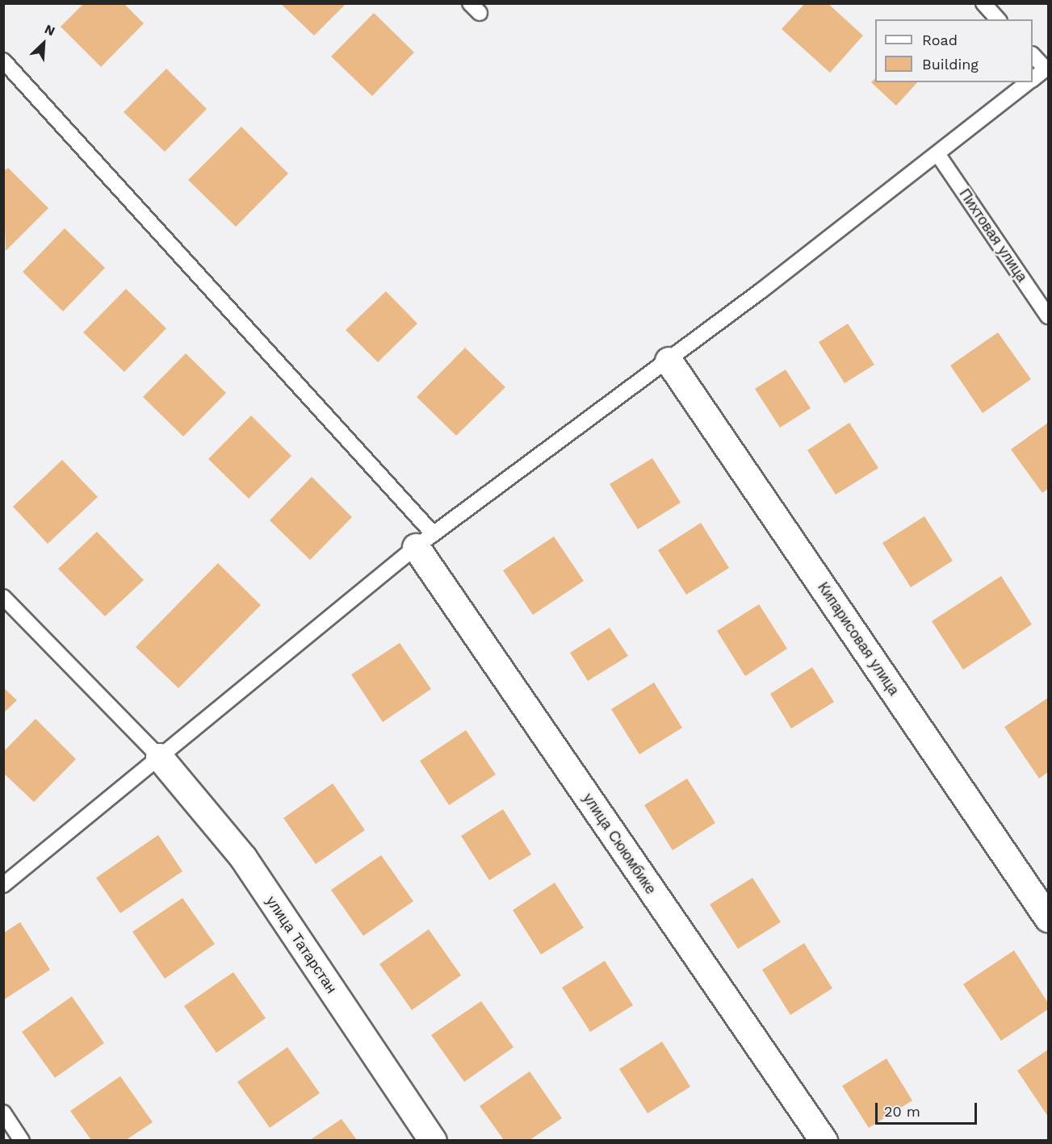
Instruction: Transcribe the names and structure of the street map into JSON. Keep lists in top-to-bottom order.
{
  "streets": {
    "street": ["Кипарисовая улица", "улица Сююмбике", "улица Татарстан"],
    "lane": ["Пихтовая улица"]
  },
  "legend": ["Road", "Building"],
  "scale_bar": "20 m",
  "north": "top right"
}
